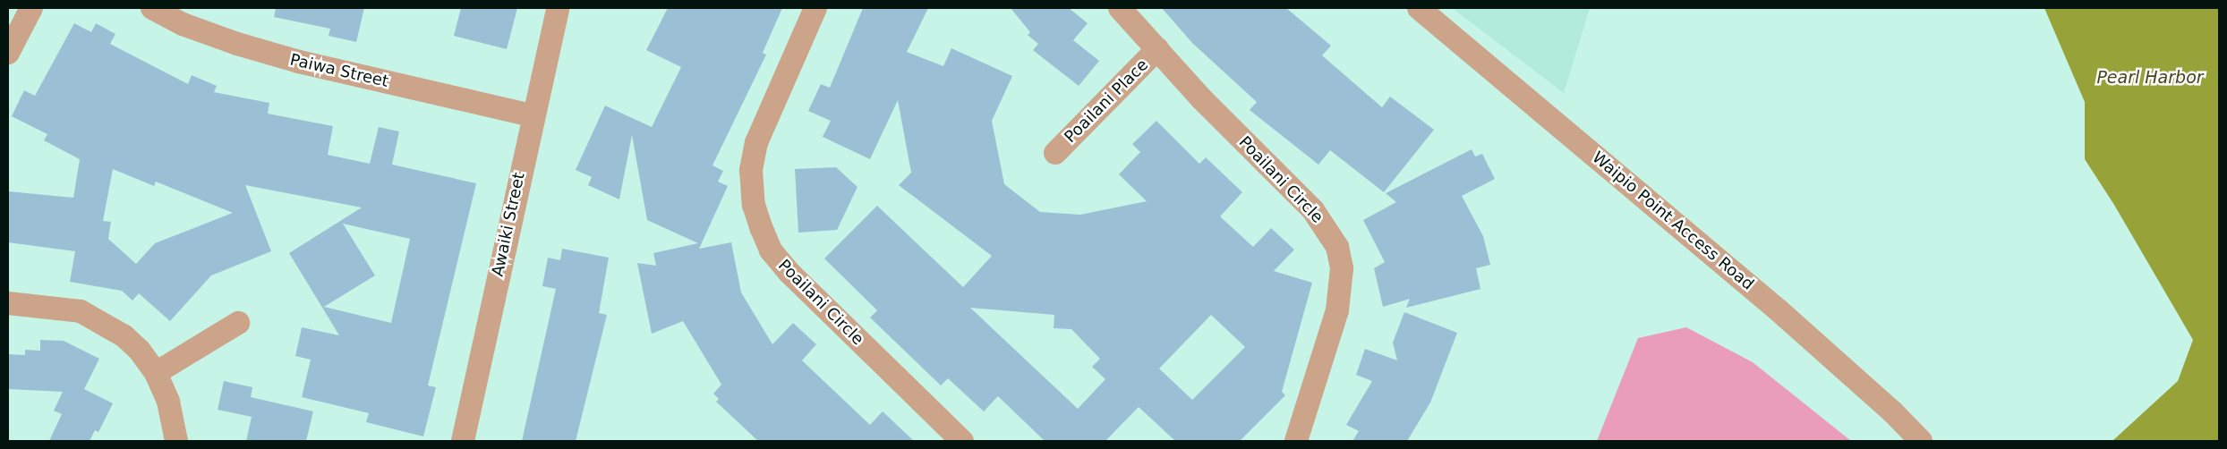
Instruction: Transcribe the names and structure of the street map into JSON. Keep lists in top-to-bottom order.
{
  "streets": {
    "street": [
      "Paiwa Street",
      "Poailani Place",
      "Poailani Circle",
      "Waipio Point Access Road",
      "Awaiki Street"
    ]
  },
  "crossings": [
    ["Paiwa Street", "Awaiki Street"],
    ["Poailani Place", "Poailani Circle"]
  ],
  "water": ["Pearl Harbor"]
}
